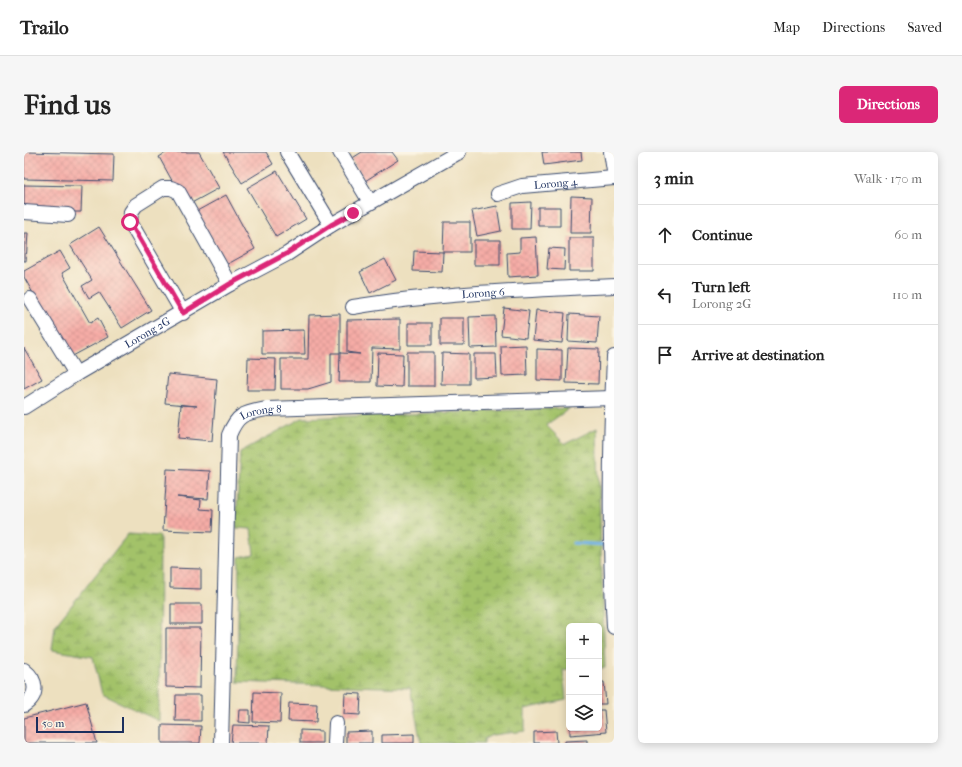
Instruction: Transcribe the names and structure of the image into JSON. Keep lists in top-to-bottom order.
{
  "streets": {
    "street": [
      "Lorong 4",
      "Lorong 6",
      "Lorong 2G",
      "Lorong 8"
    ]
  },
  "scale_bar": "50 m",
  "page": {
    "header": "Trailo",
    "nav": ["Map", "Directions", "Saved"],
    "buttons": "Directions",
    "title": "Find us",
    "heading": ["3 min", "Walk · 170 m"],
    "list": [
      ["Continue", "60 m"],
      ["Turn left", "Lorong 2G", "110 m"],
      "Arrive at destination"
    ],
    "map_buttons": ["+", "−"],
    "scale": "50 m"
  }
}
